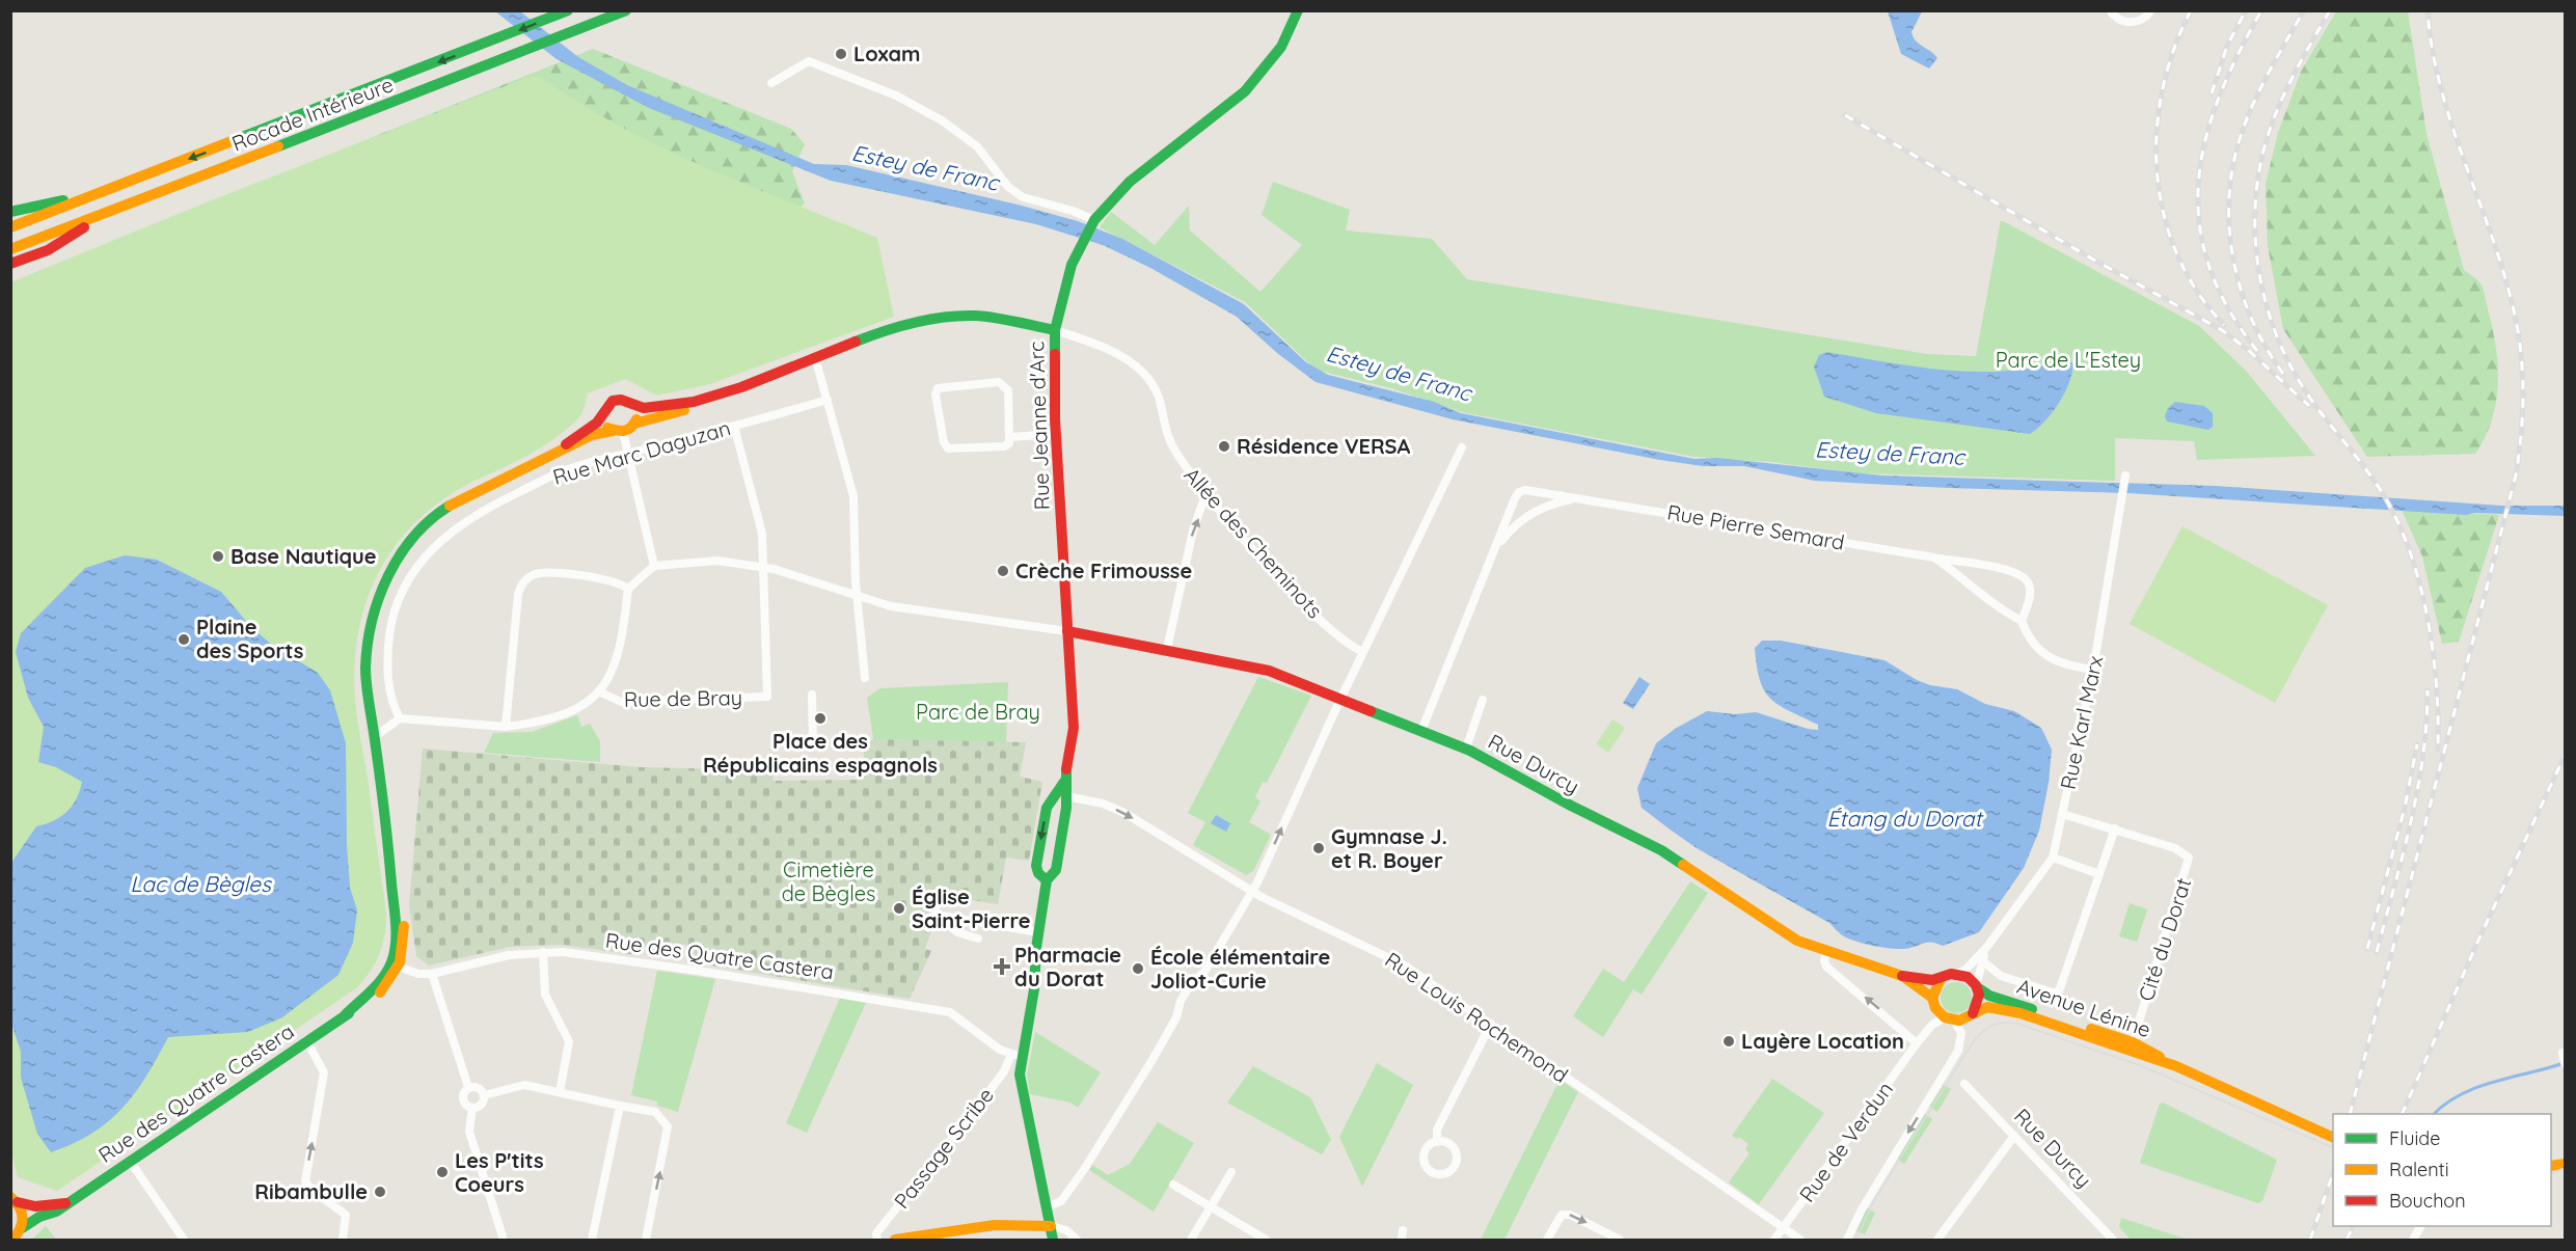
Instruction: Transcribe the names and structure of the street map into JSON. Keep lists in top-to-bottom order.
{
  "streets": {
    "main road": [
      "Rocade Intérieure",
      "Rue Jeanne d'Arc",
      "Rue Durcy",
      "Rue des Quatre Castera",
      "Avenue Lénine"
    ],
    "street": [
      "Rue Marc Daguzan",
      "Rue Pierre Semard",
      "Allée des Cheminots",
      "Rue de Bray",
      "Rue Karl Marx",
      "Cité du Dorat",
      "Rue Louis Rochemond",
      "Rue de Verdun",
      "Passage Scribe"
    ]
  },
  "crossings": [
    ["Rue Jeanne d'Arc", "Allée des Cheminots"],
    ["Rue Jeanne d'Arc", "Rue Durcy"],
    ["Rue Jeanne d'Arc", "Rue des Quatre Castera"],
    ["Rue Jeanne d'Arc", "Rue Louis Rochemond"],
    ["Rue Jeanne d'Arc", "Passage Scribe"],
    ["Rue Pierre Semard", "Rue Durcy"],
    ["Rue Karl Marx", "Cité du Dorat"],
    ["Rue Karl Marx", "Avenue Lénine"],
    ["Rue Karl Marx", "Rue de Verdun"],
    ["Cité du Dorat", "Avenue Lénine"],
    ["Rue des Quatre Castera", "Passage Scribe"],
    ["Avenue Lénine", "Rue de Verdun"],
    ["Rue Louis Rochemond", "Rue de Verdun"]
  ],
  "water": ["Estey de Franc", "Étang du Dorat", "Lac de Bègles"],
  "parks": ["Parc de L'Estey", "Parc de Bray", "Cimetière de Bègles"],
  "places": {
    "other": [
      "Loxam",
      "Résidence VERSA",
      "Base Nautique",
      "Crèche Frimousse",
      "Plaine des Sports",
      "Place des Républicains espagnols",
      "Gymnase J. et R. Boyer",
      "Église Saint-Pierre",
      "École élémentaire Joliot-Curie",
      "Layère Location",
      "Les P'tits Coeurs",
      "Ribambulle"
    ],
    "health": ["Pharmacie du Dorat"]
  },
  "legend": ["Fluide", "Ralenti", "Bouchon"]
}
